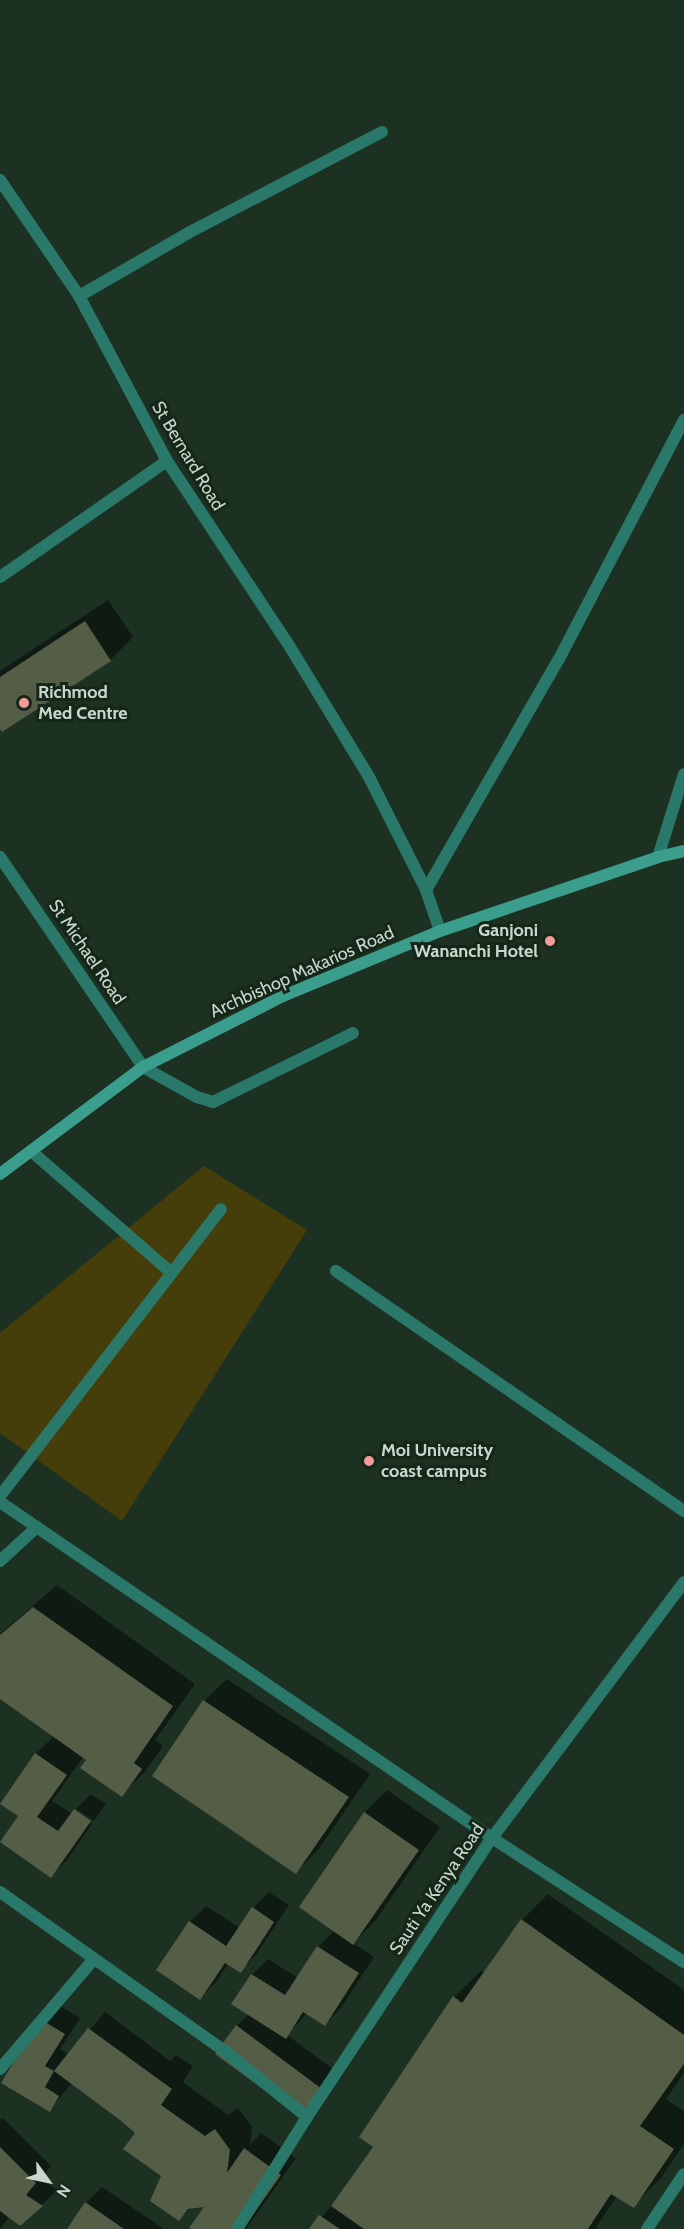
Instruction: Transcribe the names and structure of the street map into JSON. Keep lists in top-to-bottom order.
{
  "streets": {
    "street": [
      "St Bernard Road",
      "St Michael Road",
      "Archbishop Makarios Road",
      "Sauti Ya Kenya Road"
    ]
  },
  "crossings": [
    ["St Bernard Road", "Archbishop Makarios Road"],
    ["St Michael Road", "Archbishop Makarios Road"]
  ],
  "places": ["Richmod Med Centre", "Ganjoni Wananchi Hotel", "Moi University coast campus"],
  "north": "bottom right"
}
